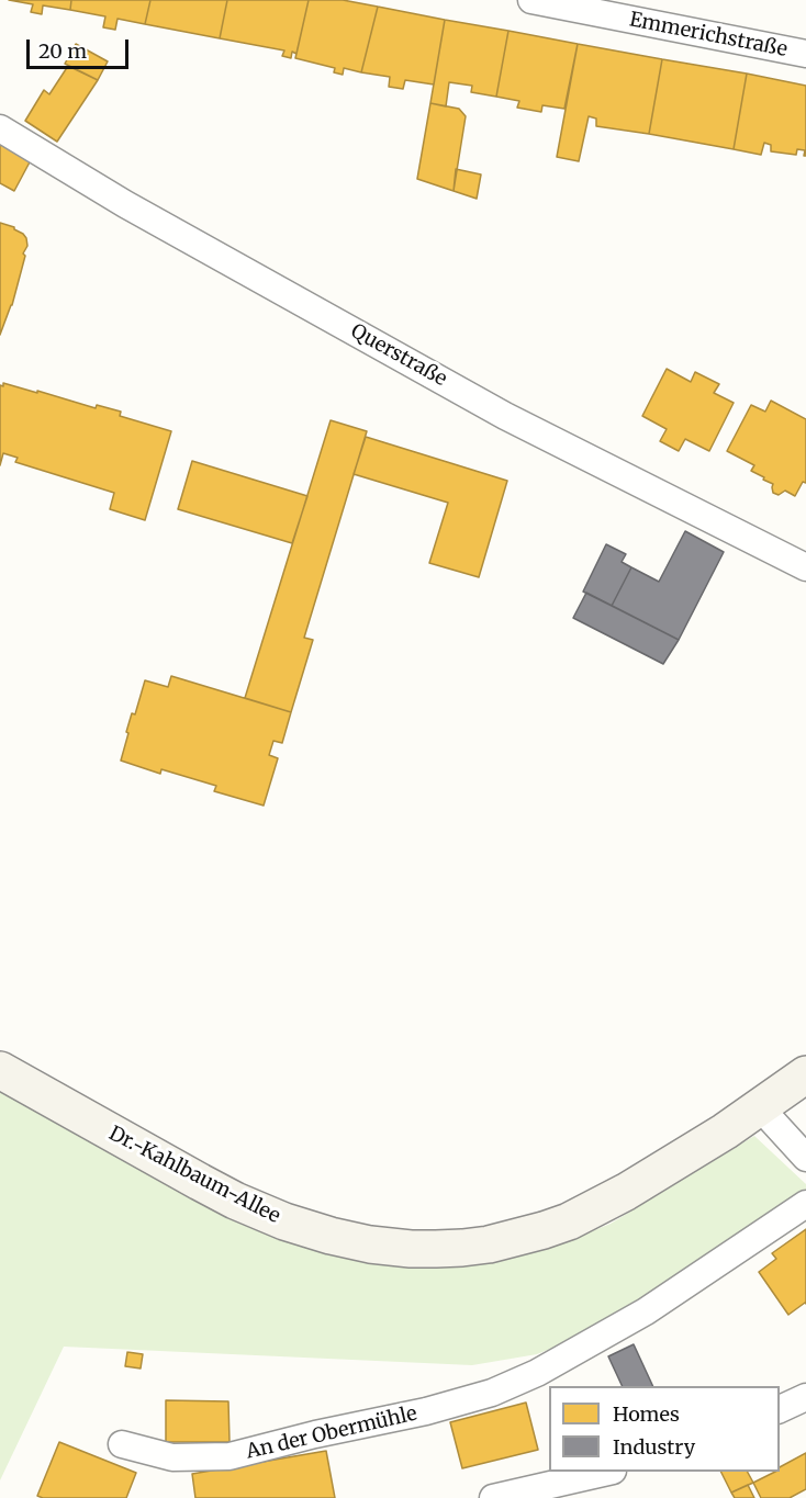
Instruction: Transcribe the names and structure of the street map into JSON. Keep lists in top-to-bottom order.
{
  "streets": {
    "main road": ["Dr.-Kahlbaum-Allee"],
    "street": ["Emmerichstraße", "Querstraße", "An der Obermühle"]
  },
  "legend": ["Homes", "Industry"],
  "scale_bar": "20 m"
}
